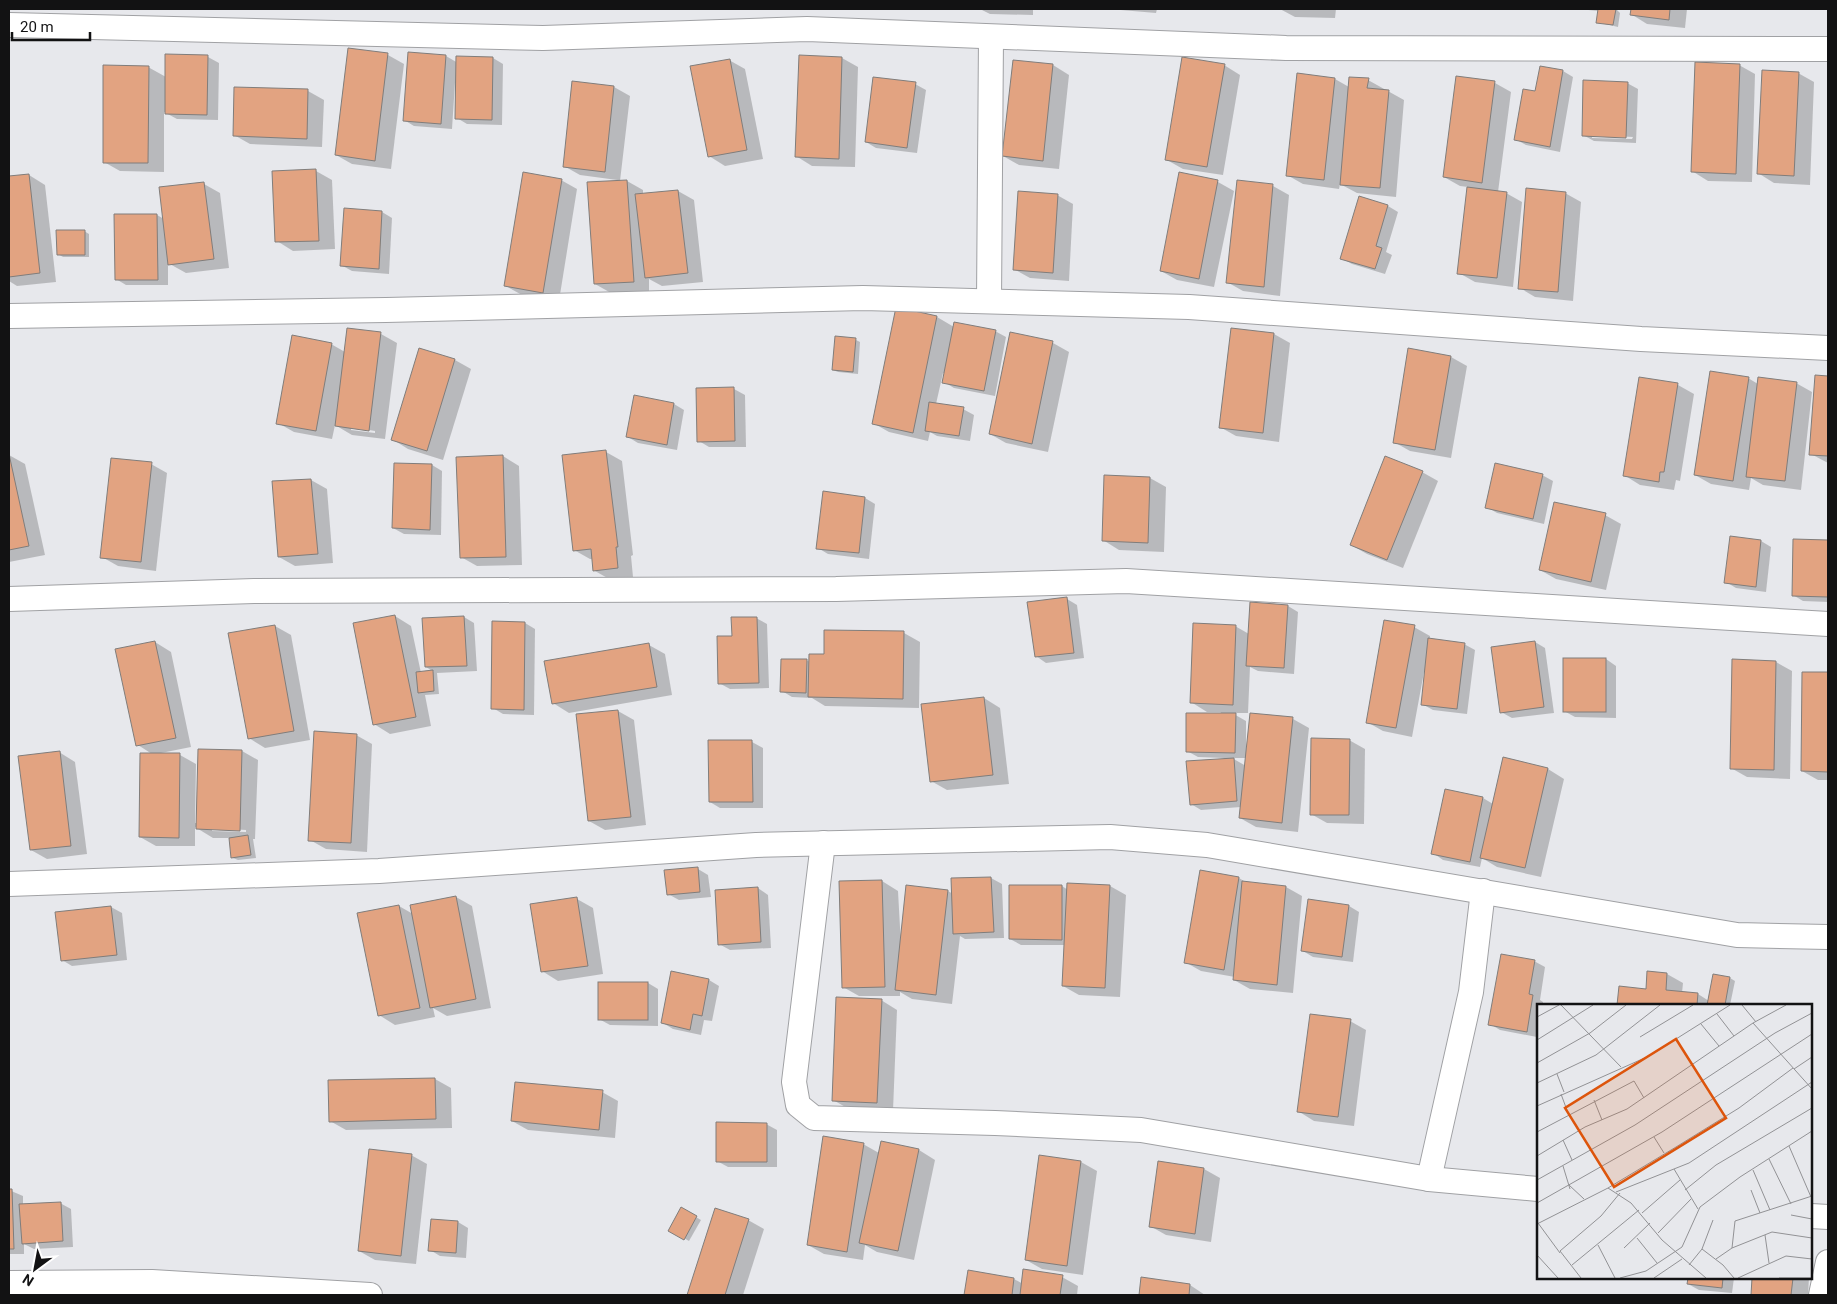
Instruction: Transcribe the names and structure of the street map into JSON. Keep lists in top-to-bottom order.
{
  "scale_bar": "20 m",
  "north": "bottom left"
}
